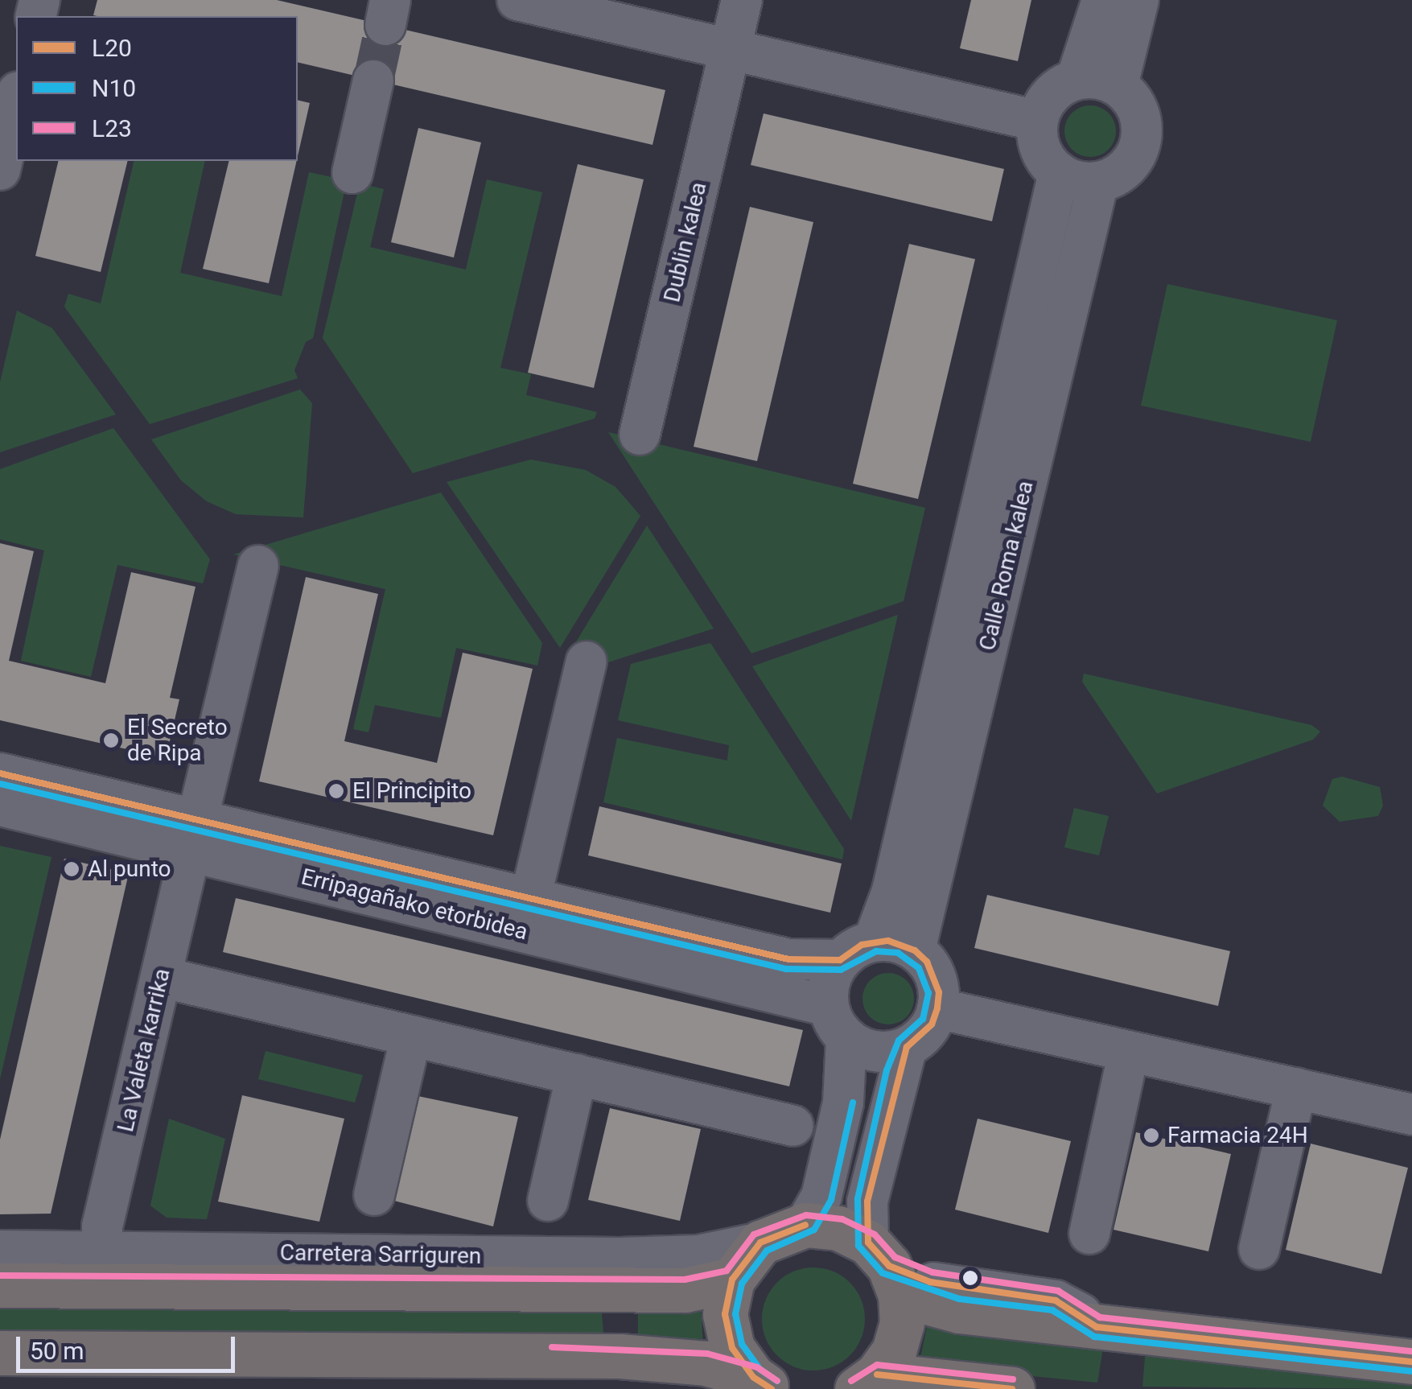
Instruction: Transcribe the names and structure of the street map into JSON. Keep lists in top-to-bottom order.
{
  "streets": {
    "street": [
      "Dublin kalea",
      "Calle Roma kalea",
      "Erripagañako etorbidea",
      "La Valeta karrika",
      "Carretera Sarriguren"
    ]
  },
  "crossings": [
    ["Calle Roma kalea", "Erripagañako etorbidea"],
    ["Erripagañako etorbidea", "La Valeta karrika"],
    ["La Valeta karrika", "Carretera Sarriguren"]
  ],
  "places": [
    "El Secreto de Ripa",
    "El Principito",
    "Al punto",
    "Farmacia 24H"
  ],
  "lines": ["transit line L20", "transit line N10", "transit line L23"],
  "legend": ["L20", "N10", "L23"],
  "scale_bar": "50 m"
}
